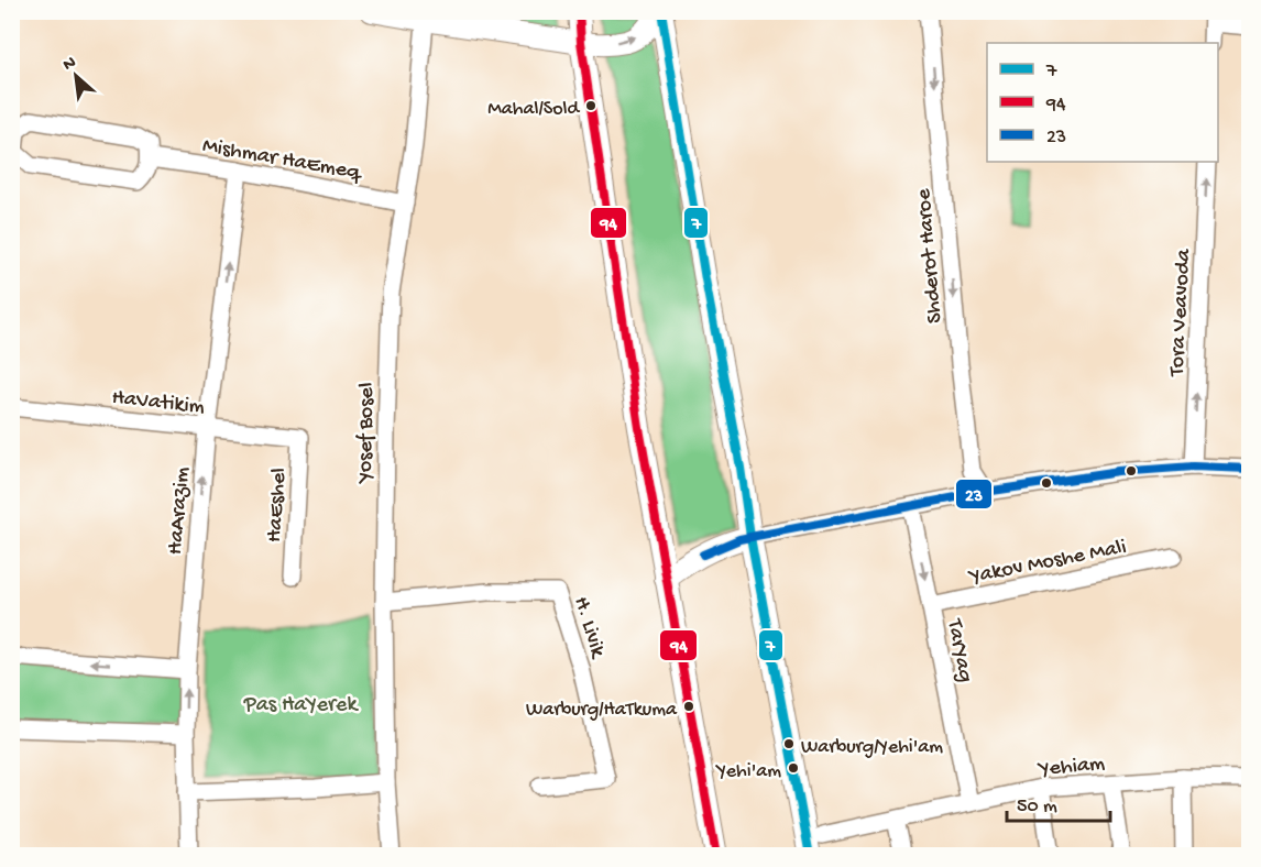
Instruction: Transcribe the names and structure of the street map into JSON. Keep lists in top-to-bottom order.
{
  "streets": {
    "street": [
      "Mishmar HaEmeq",
      "Shderot Haroe",
      "Tora Veavoda",
      "HaVatikim",
      "Yosef Bosel",
      "HaEshel",
      "HaArazim",
      "Yakov Moshe Mali",
      "H. Livik",
      "TarYag",
      "Yehiam"
    ]
  },
  "crossings": [
    ["Mishmar HaEmeq", "Yosef Bosel"],
    ["Mishmar HaEmeq", "HaArazim"],
    ["HaVatikim", "HaEshel"],
    ["HaVatikim", "HaArazim"],
    ["Yosef Bosel", "H. Livik"],
    ["Yakov Moshe Mali", "TarYag"],
    ["TarYag", "Yehiam"]
  ],
  "one_way": ["Shderot Haroe", "Tora Veavoda", "HaArazim"],
  "parks": ["Pas HaYerek"],
  "places": [
    "Mahal/Sold",
    "Warburg/HaTkuma",
    "Warburg/Yehi'am",
    "Yehi'am"
  ],
  "lines": ["transit line 7", "transit line 94", "transit line 23"],
  "legend": ["7", "94", "23"],
  "scale_bar": "50 m",
  "north": "top left"
}
